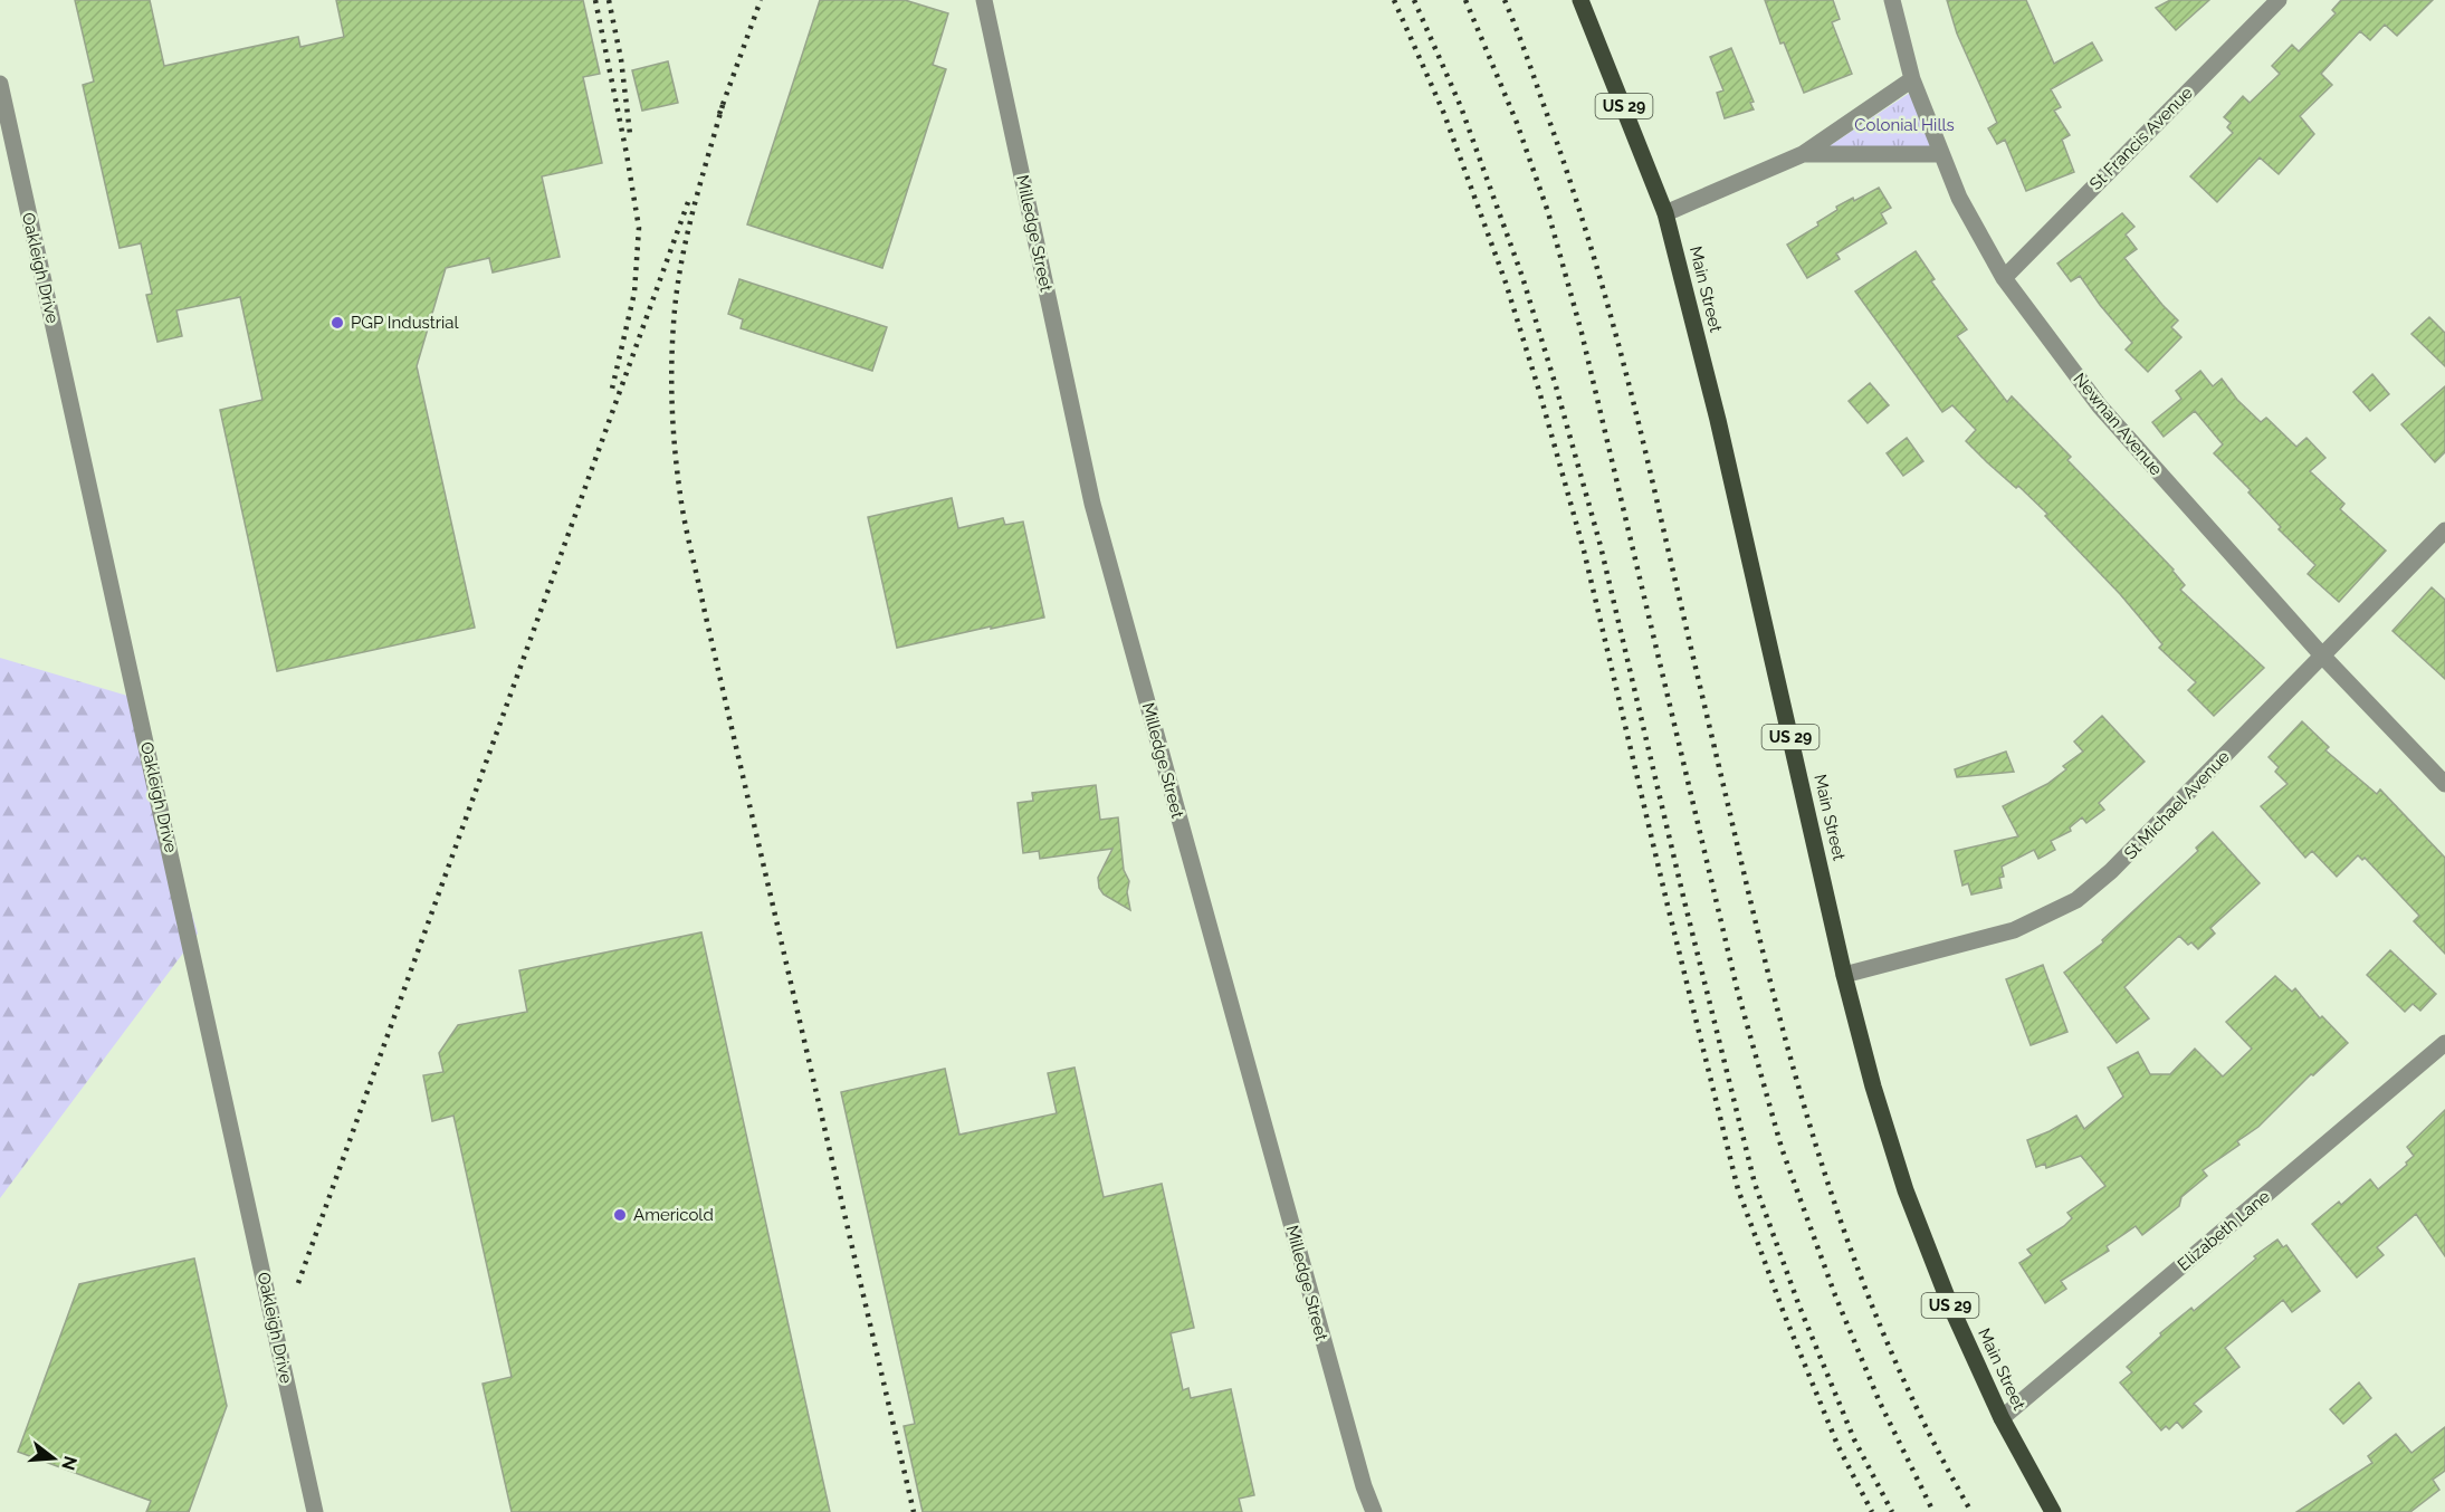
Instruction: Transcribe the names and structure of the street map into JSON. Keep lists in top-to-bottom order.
{
  "streets": {
    "main road": ["US 29", "Main Street"],
    "street": [
      "St Francis Avenue",
      "Milledge Street",
      "Oakleigh Drive",
      "Newnan Avenue",
      "St Michael Avenue",
      "Elizabeth Lane"
    ]
  },
  "crossings": [
    ["St Francis Avenue", "Newnan Avenue"],
    ["Main Street", "St Michael Avenue"],
    ["Main Street", "Elizabeth Lane"],
    ["Newnan Avenue", "St Michael Avenue"]
  ],
  "parks": ["Colonial Hills"],
  "places": ["PGP Industrial", "Americold"],
  "north": "right"
}
